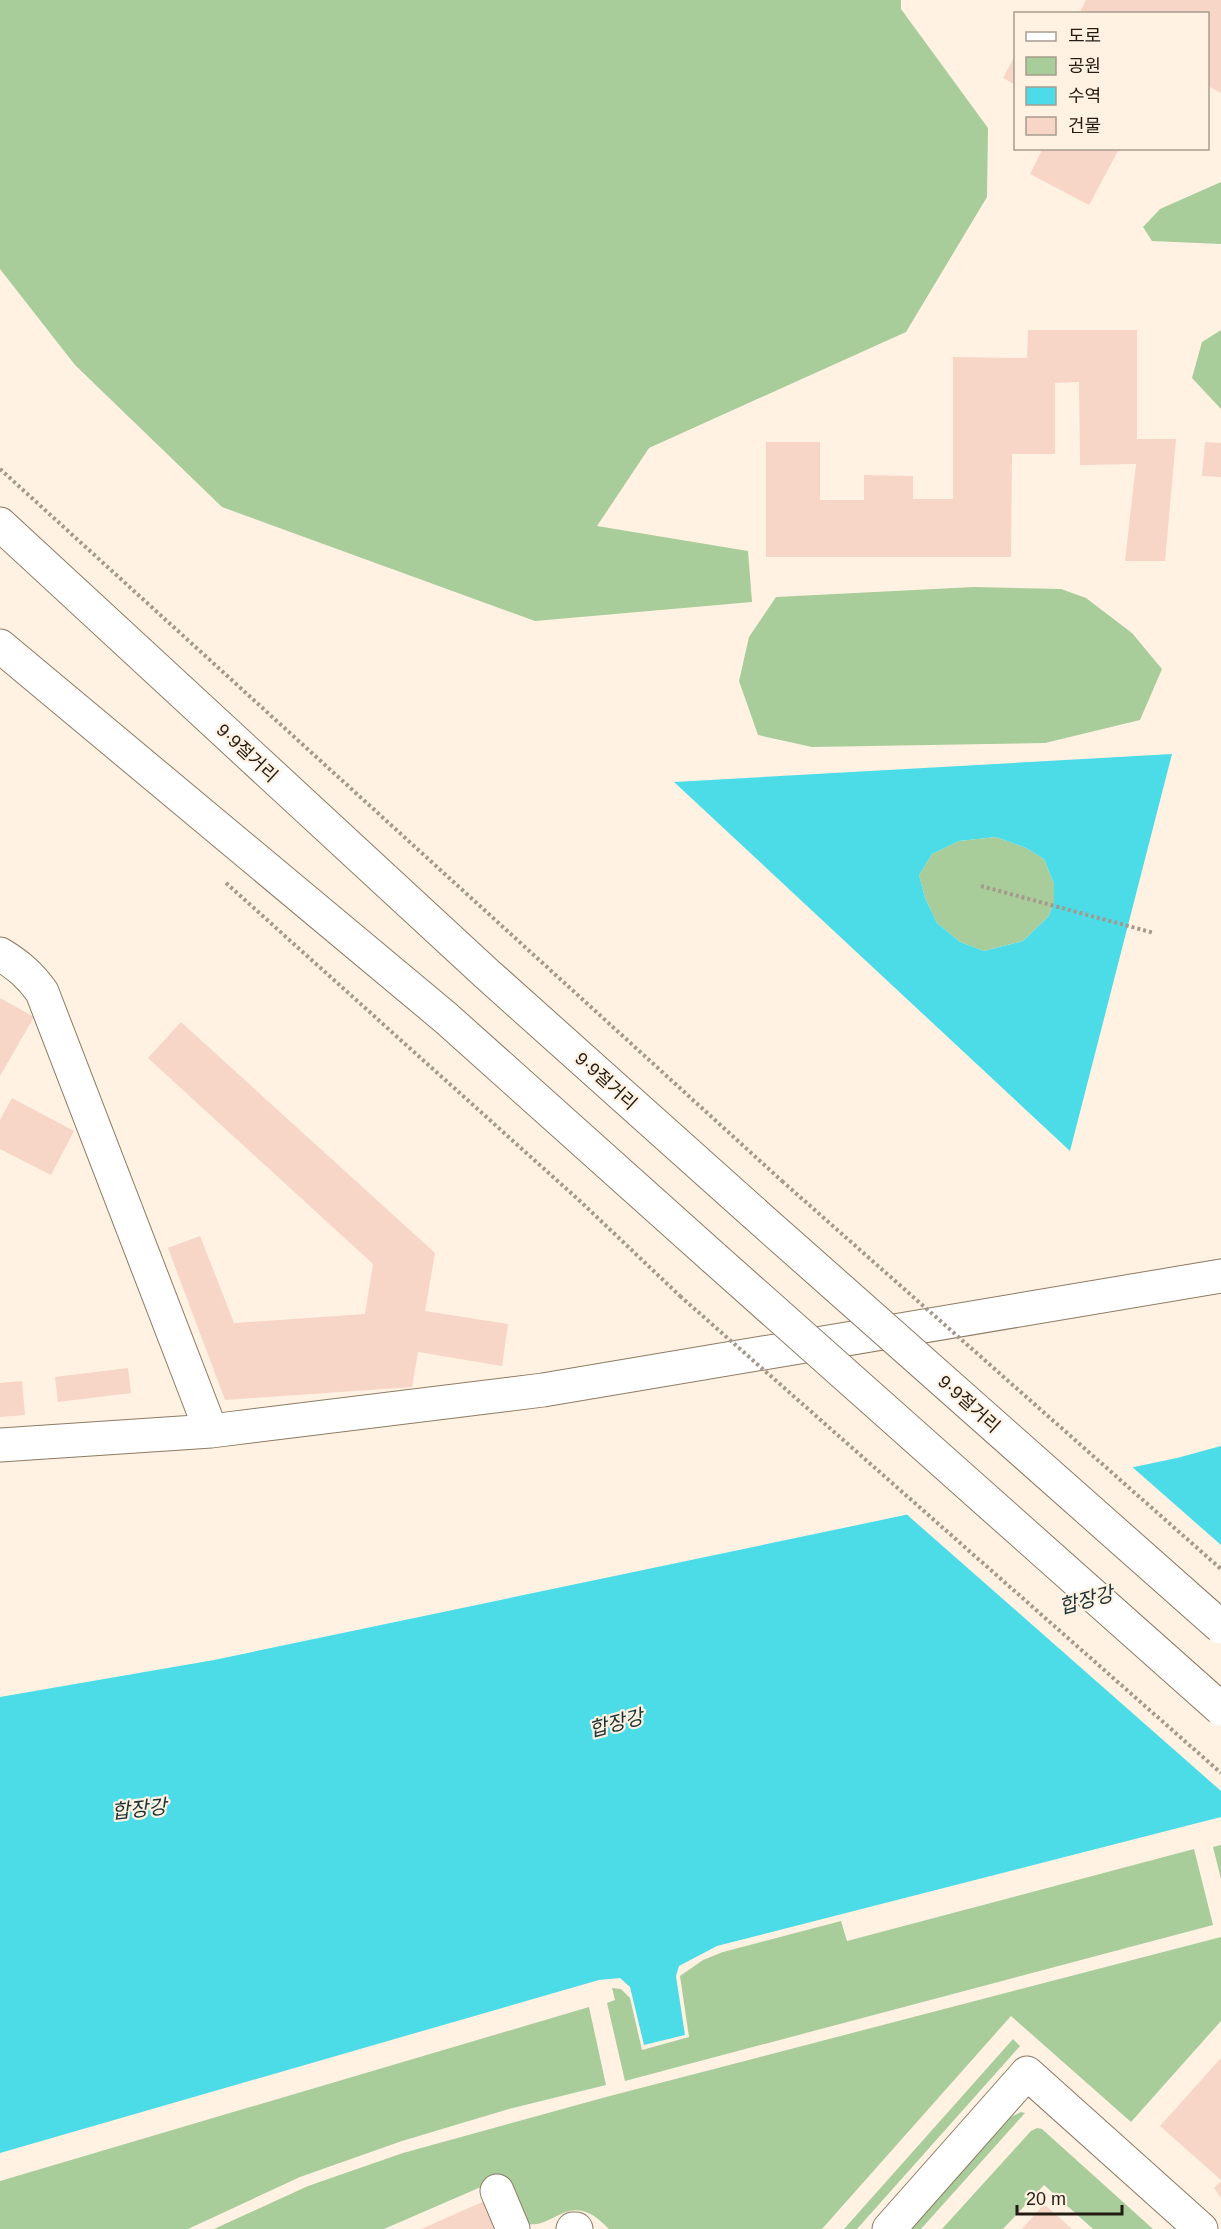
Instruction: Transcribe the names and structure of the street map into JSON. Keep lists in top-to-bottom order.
{
  "streets": {
    "main road": ["9·9절거리"]
  },
  "water": ["합장강"],
  "legend": [
    "도로",
    "공원",
    "수역",
    "건물"
  ],
  "scale_bar": "20 m"
}
